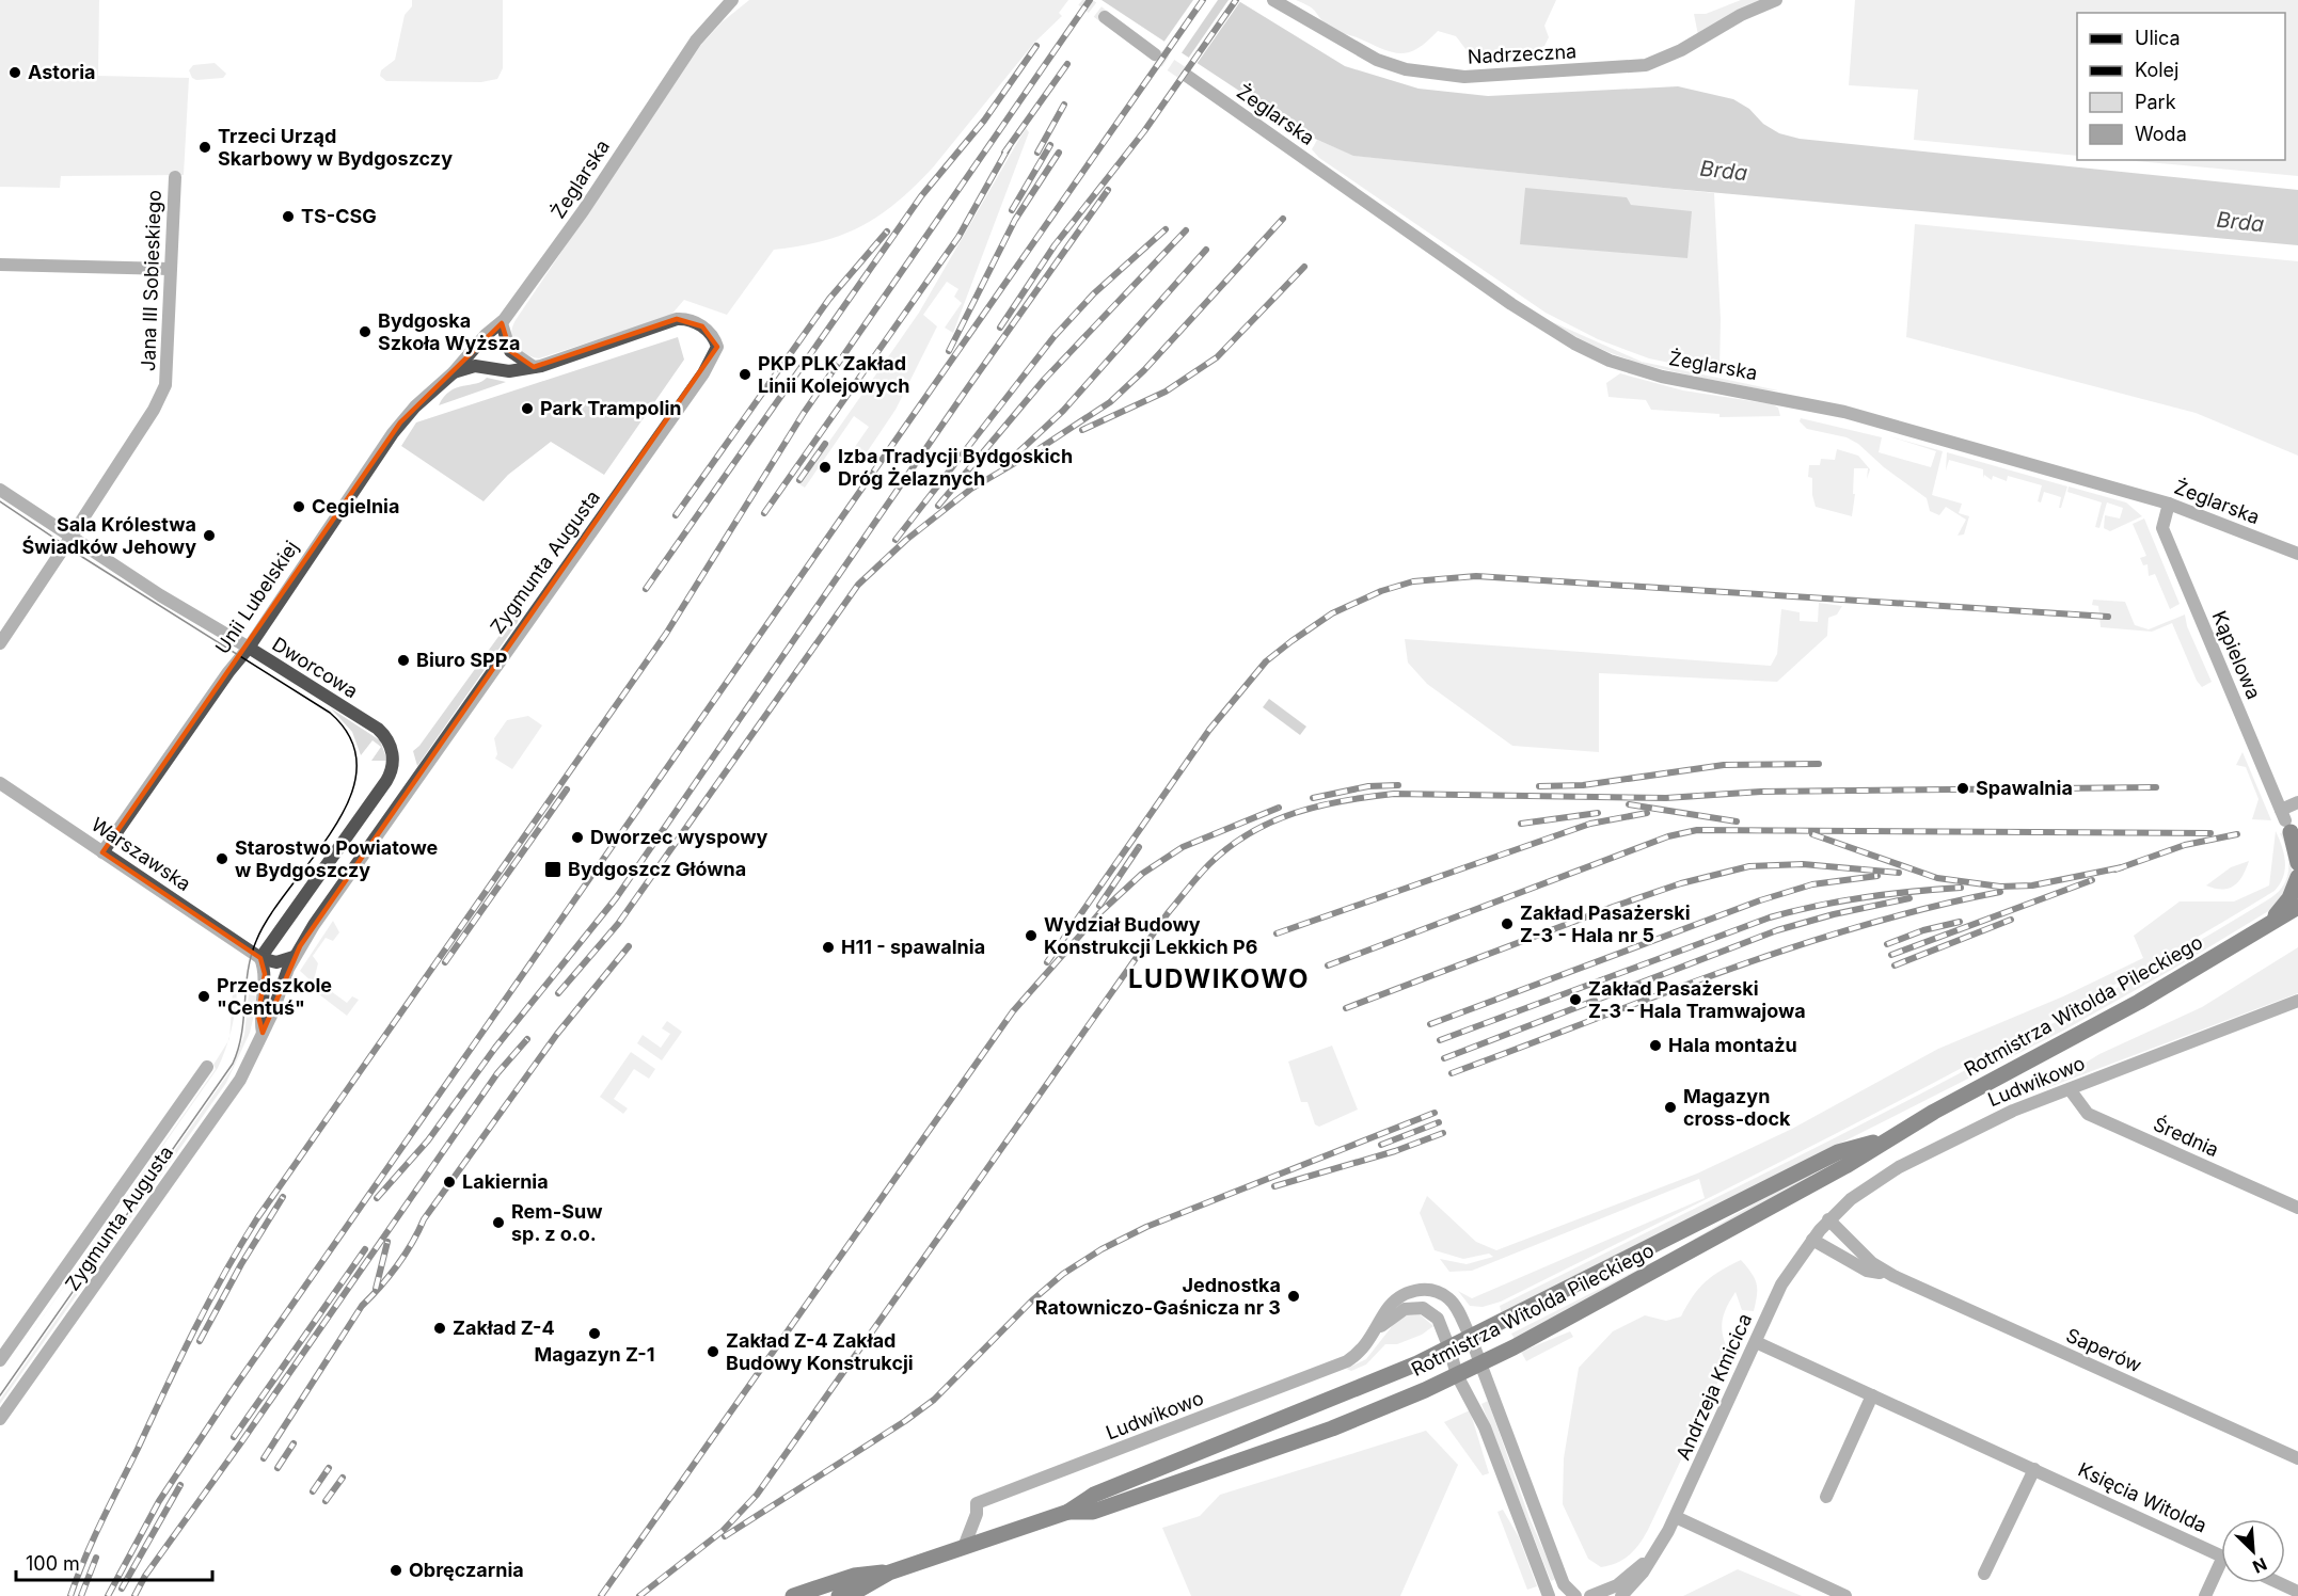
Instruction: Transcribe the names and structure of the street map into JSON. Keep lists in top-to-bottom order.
{
  "streets": {
    "main road": ["Rotmistrza Witolda Pileckiego"],
    "street": [
      "Nadrzeczna",
      "Żeglarska",
      "Jana III Sobieskiego",
      "Zygmunta Augusta",
      "Unii Lubelskiej",
      "Kąpielowa",
      "Dworcowa",
      "Warszawska",
      "Ludwikowo",
      "Średnia",
      "Saperów",
      "Andrzeja Kmicica",
      "Księcia Witolda"
    ]
  },
  "crossings": [
    ["Żeglarska", "Unii Lubelskiej"],
    ["Żeglarska", "Kąpielowa"],
    ["Jana III Sobieskiego", "Dworcowa"],
    ["Zygmunta Augusta", "Dworcowa"],
    ["Zygmunta Augusta", "Warszawska"],
    ["Unii Lubelskiej", "Dworcowa"],
    ["Unii Lubelskiej", "Warszawska"],
    ["Dworcowa", "Warszawska"],
    ["Rotmistrza Witolda Pileckiego", "Ludwikowo"],
    ["Ludwikowo", "Średnia"],
    ["Ludwikowo", "Saperów"],
    ["Ludwikowo", "Andrzeja Kmicica"],
    ["Saperów", "Andrzeja Kmicica"],
    ["Andrzeja Kmicica", "Księcia Witolda"]
  ],
  "districts": ["LUDWIKOWO"],
  "water": ["Brda"],
  "places": {
    "other": [
      "Astoria",
      "Trzeci Urząd Skarbowy w Bydgoszczy",
      "TS-CSG",
      "Bydgoska Szkoła Wyższa",
      "PKP PLK Zakład Linii Kolejowych",
      "Park Trampolin",
      "Izba Tradycji Bydgoskich Dróg Żelaznych",
      "Cegielnia",
      "Sala Królestwa Świadków Jehowy",
      "Biuro SPP",
      "Spawalnia",
      "Dworzec wyspowy",
      "Starostwo Powiatowe w Bydgoszczy",
      "Zakład Pasażerski Z-3 - Hala nr 5",
      "Wydział Budowy Konstrukcji Lekkich P6",
      "H11 - spawalnia",
      "Przedszkole \"Centuś\"",
      "Zakład Pasażerski Z-3 - Hala Tramwajowa",
      "Hala montażu",
      "Magazyn cross-dock",
      "Lakiernia",
      "Rem-Suw sp. z o.o.",
      "Jednostka Ratowniczo-Gaśnicza nr 3",
      "Zakład Z-4",
      "Magazyn Z-1",
      "Zakład Z-4 Zakład Budowy Konstrukcji",
      "Obręczarnia"
    ],
    "transit": ["Bydgoszcz Główna"]
  },
  "legend": [
    "Ulica",
    "Kolej",
    "Park",
    "Woda"
  ],
  "scale_bar": "100 m",
  "north": "bottom right"
}
